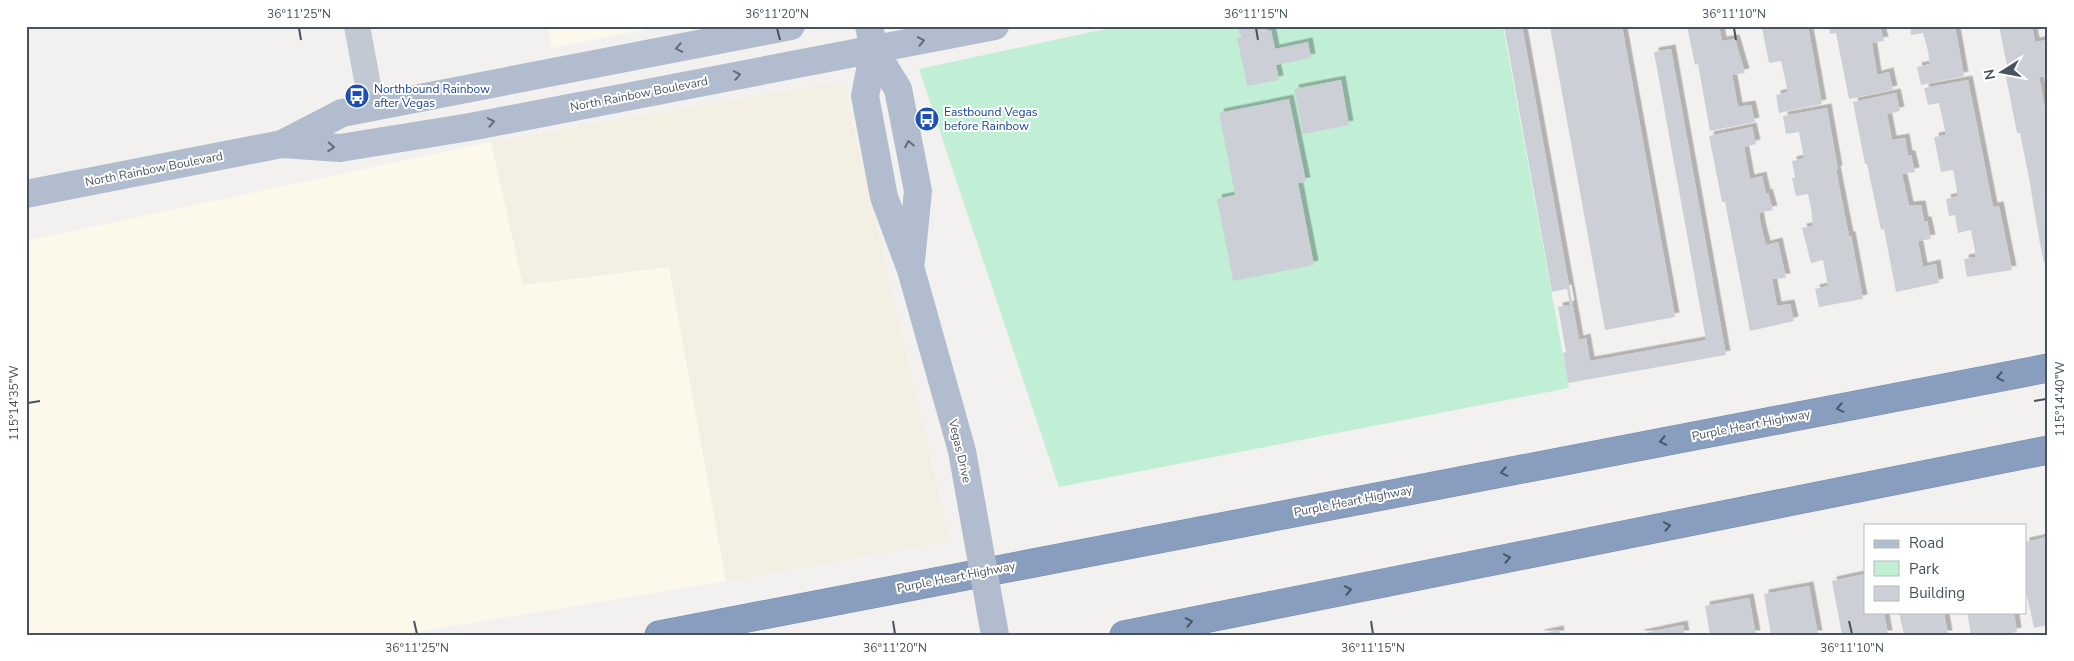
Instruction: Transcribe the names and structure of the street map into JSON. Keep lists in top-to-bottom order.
{
  "streets": {
    "highway": ["Purple Heart Highway"],
    "main road": ["North Rainbow Boulevard", "Vegas Drive"]
  },
  "crossings": [
    ["North Rainbow Boulevard", "Vegas Drive"]
  ],
  "places": {
    "bus stop": ["Northbound Rainbow after Vegas", "Eastbound Vegas before Rainbow"]
  },
  "legend": ["Road", "Park", "Building"],
  "north": "left",
  "coordinates": [
    "36°11'25\"N",
    "36°11'20\"N",
    "36°11'15\"N",
    "36°11'10\"N",
    "115°14'40\"W",
    "115°14'35\"W"
  ]
}
